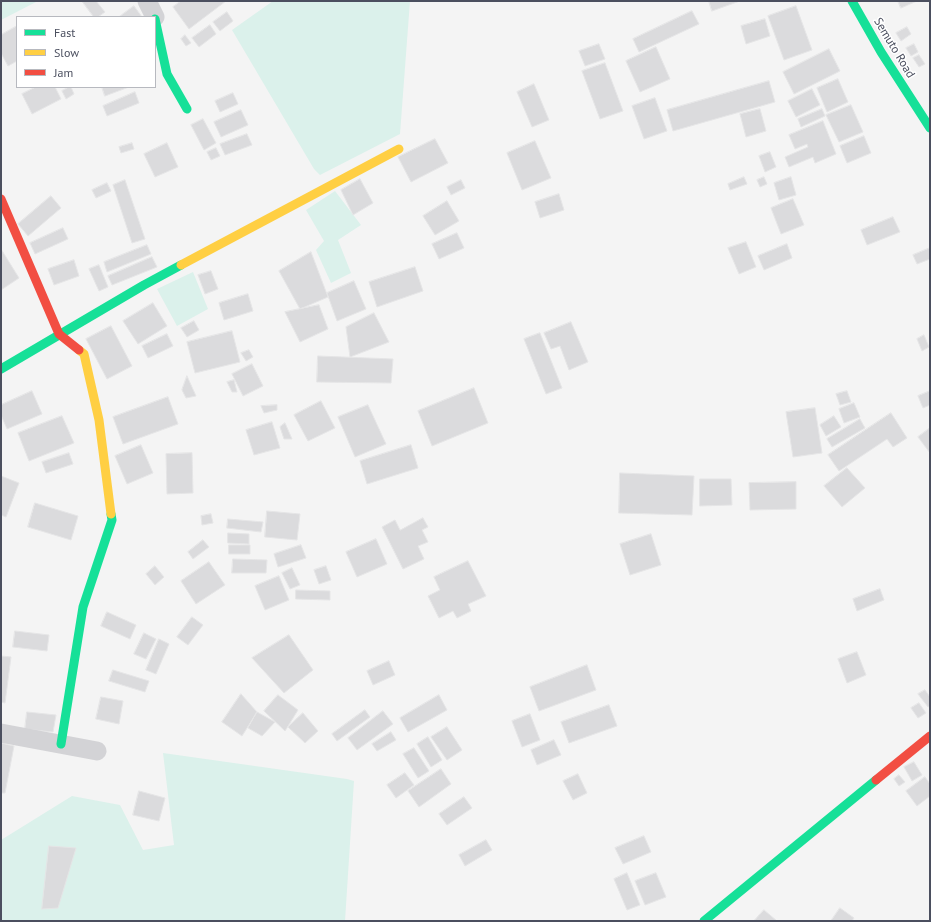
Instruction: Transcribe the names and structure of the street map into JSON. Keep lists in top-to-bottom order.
{
  "streets": {
    "street": ["Semuto Road"]
  },
  "legend": ["Fast", "Slow", "Jam"]
}
